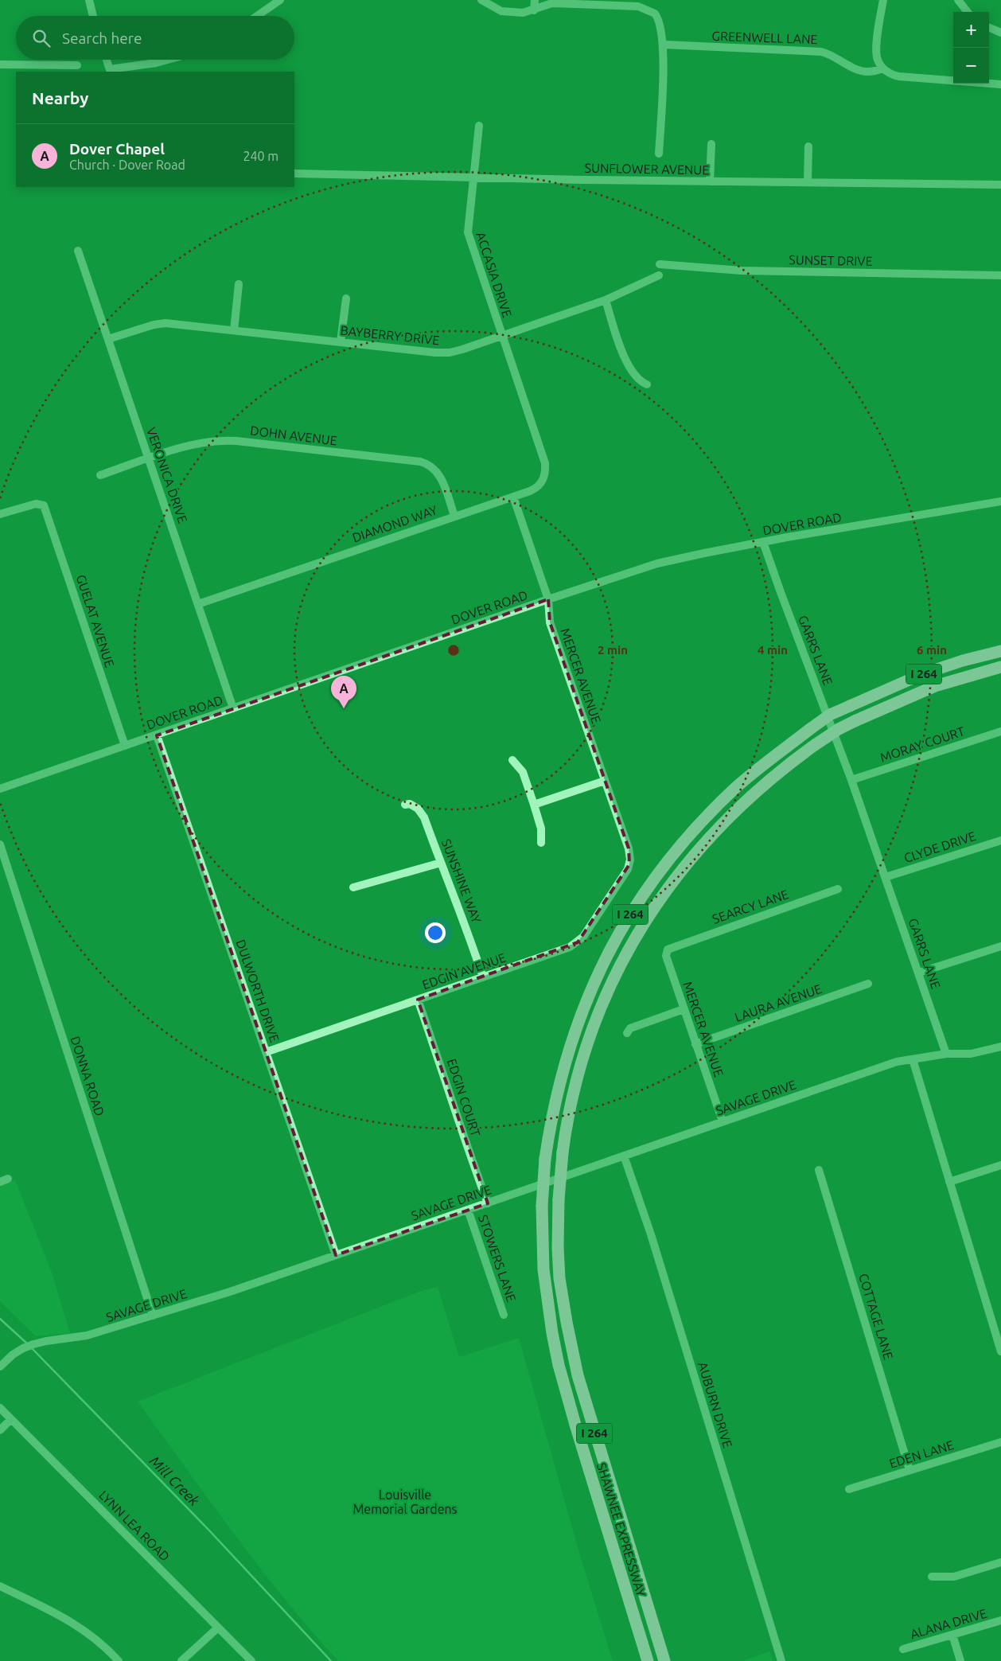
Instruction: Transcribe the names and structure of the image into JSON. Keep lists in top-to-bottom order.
{
  "streets": {
    "highway": ["I 264", "SHAWNEE EXPRESSWAY"],
    "street": [
      "GREENWELL LANE",
      "SUNFLOWER AVENUE",
      "SUNSET DRIVE",
      "ACCASIA DRIVE",
      "BAYBERRY DRIVE",
      "DOHN AVENUE",
      "VERONICA DRIVE",
      "DIAMOND WAY",
      "DOVER ROAD",
      "GUELAT AVENUE",
      "GARRS LANE",
      "MERCER AVENUE",
      "MORAY COURT",
      "CLYDE DRIVE",
      "SUNSHINE WAY",
      "SEARCY LANE",
      "EDGIN AVENUE",
      "DULWORTH DRIVE",
      "LAURA AVENUE",
      "DONNA ROAD",
      "EDGIN COURT",
      "SAVAGE DRIVE",
      "STOWERS LANE",
      "COTTAGE LANE",
      "AUBURN DRIVE",
      "EDEN LANE",
      "LYNN LEA ROAD",
      "ALANA DRIVE"
    ]
  },
  "crossings": [
    ["SUNFLOWER AVENUE", "ACCASIA DRIVE"],
    ["ACCASIA DRIVE", "BAYBERRY DRIVE"],
    ["ACCASIA DRIVE", "DIAMOND WAY"],
    ["BAYBERRY DRIVE", "VERONICA DRIVE"],
    ["DOHN AVENUE", "VERONICA DRIVE"],
    ["DOHN AVENUE", "DIAMOND WAY"],
    ["VERONICA DRIVE", "DIAMOND WAY"],
    ["VERONICA DRIVE", "DOVER ROAD"],
    ["DIAMOND WAY", "MERCER AVENUE"],
    ["DOVER ROAD", "GUELAT AVENUE"],
    ["DOVER ROAD", "GARRS LANE"],
    ["DOVER ROAD", "MERCER AVENUE"],
    ["DOVER ROAD", "DULWORTH DRIVE"],
    ["GARRS LANE", "MORAY COURT"],
    ["GARRS LANE", "CLYDE DRIVE"],
    ["MERCER AVENUE", "SEARCY LANE"],
    ["MERCER AVENUE", "EDGIN AVENUE"],
    ["MERCER AVENUE", "LAURA AVENUE"],
    ["MERCER AVENUE", "SAVAGE DRIVE"],
    ["SUNSHINE WAY", "EDGIN AVENUE"],
    ["EDGIN AVENUE", "DULWORTH DRIVE"],
    ["EDGIN AVENUE", "EDGIN COURT"],
    ["DULWORTH DRIVE", "SAVAGE DRIVE"],
    ["DONNA ROAD", "SAVAGE DRIVE"],
    ["EDGIN COURT", "SAVAGE DRIVE"],
    ["SAVAGE DRIVE", "STOWERS LANE"],
    ["SAVAGE DRIVE", "AUBURN DRIVE"],
    ["COTTAGE LANE", "EDEN LANE"]
  ],
  "water": ["Mill Creek"],
  "parks": ["Louisville Memorial Gardens"],
  "page": {
    "map_buttons": ["+", "−"],
    "search": "Search here",
    "heading": "Nearby",
    "list": [
      {
        "mark": "A",
        "name": "Dover Chapel",
        "note": "Church · Dover Road",
        "value": "240 m"
      }
    ],
    "pins": "A"
  },
  "rings": ["2 min", "4 min", "6 min"]
}
